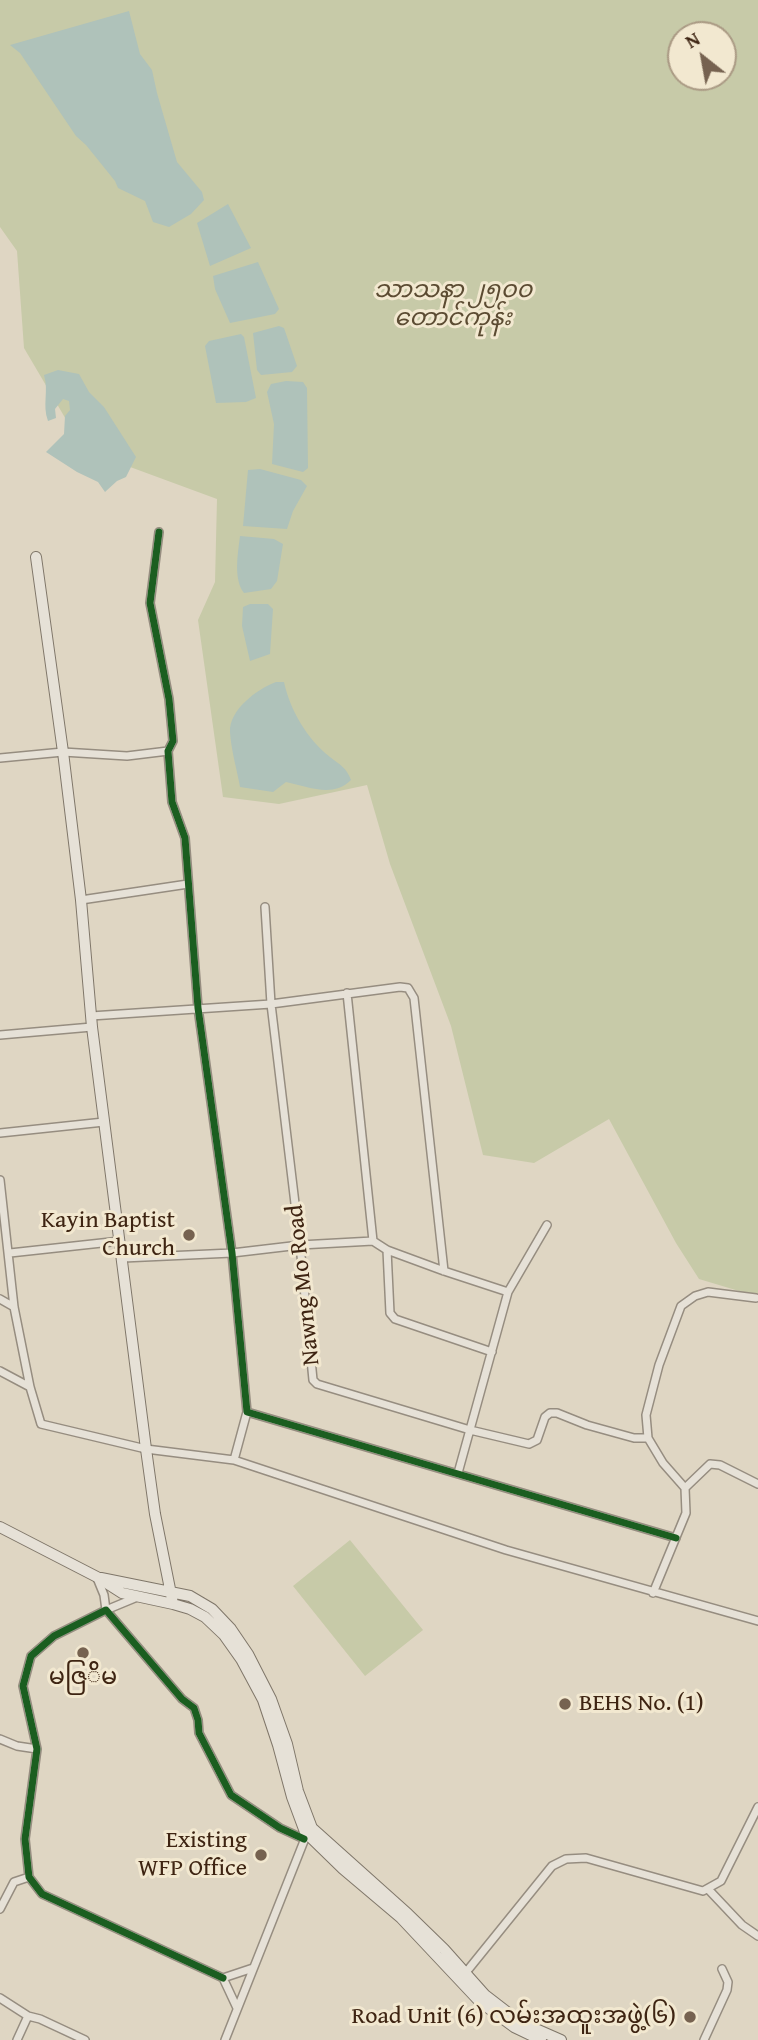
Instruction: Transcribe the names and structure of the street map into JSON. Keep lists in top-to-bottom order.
{
  "streets": {
    "street": ["Nawng Mo Road"]
  },
  "parks": ["သာသနာ ၂၅၀၀ တောင်ကုန်း"],
  "places": [
    "Kayin Baptist Church",
    "မဇြ်ိမ",
    "BEHS No. (1)",
    "Existing WFP Office",
    "Road Unit (6) လမ်းအထူးအဖွဲ့(၆)"
  ],
  "north": "top left"
}
